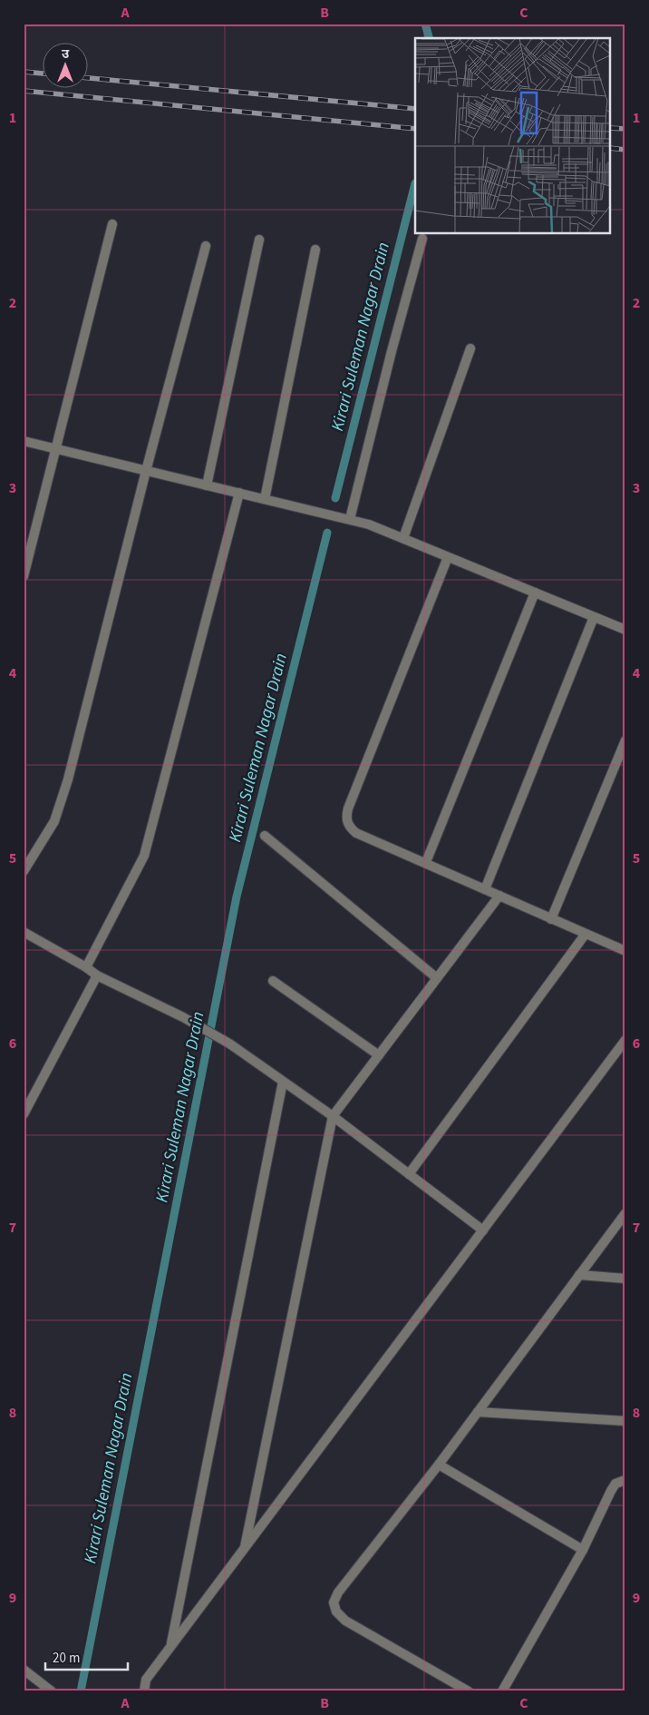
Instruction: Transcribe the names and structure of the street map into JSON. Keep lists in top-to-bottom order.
{
  "water": ["Kirari Suleman Nagar Drain"],
  "scale_bar": "20 m",
  "north": "top",
  "grid": {
    "columns": ["A", "B", "C"],
    "rows": [
      "1",
      "2",
      "3",
      "4",
      "5",
      "6",
      "7",
      "8",
      "9"
    ]
  }
}
